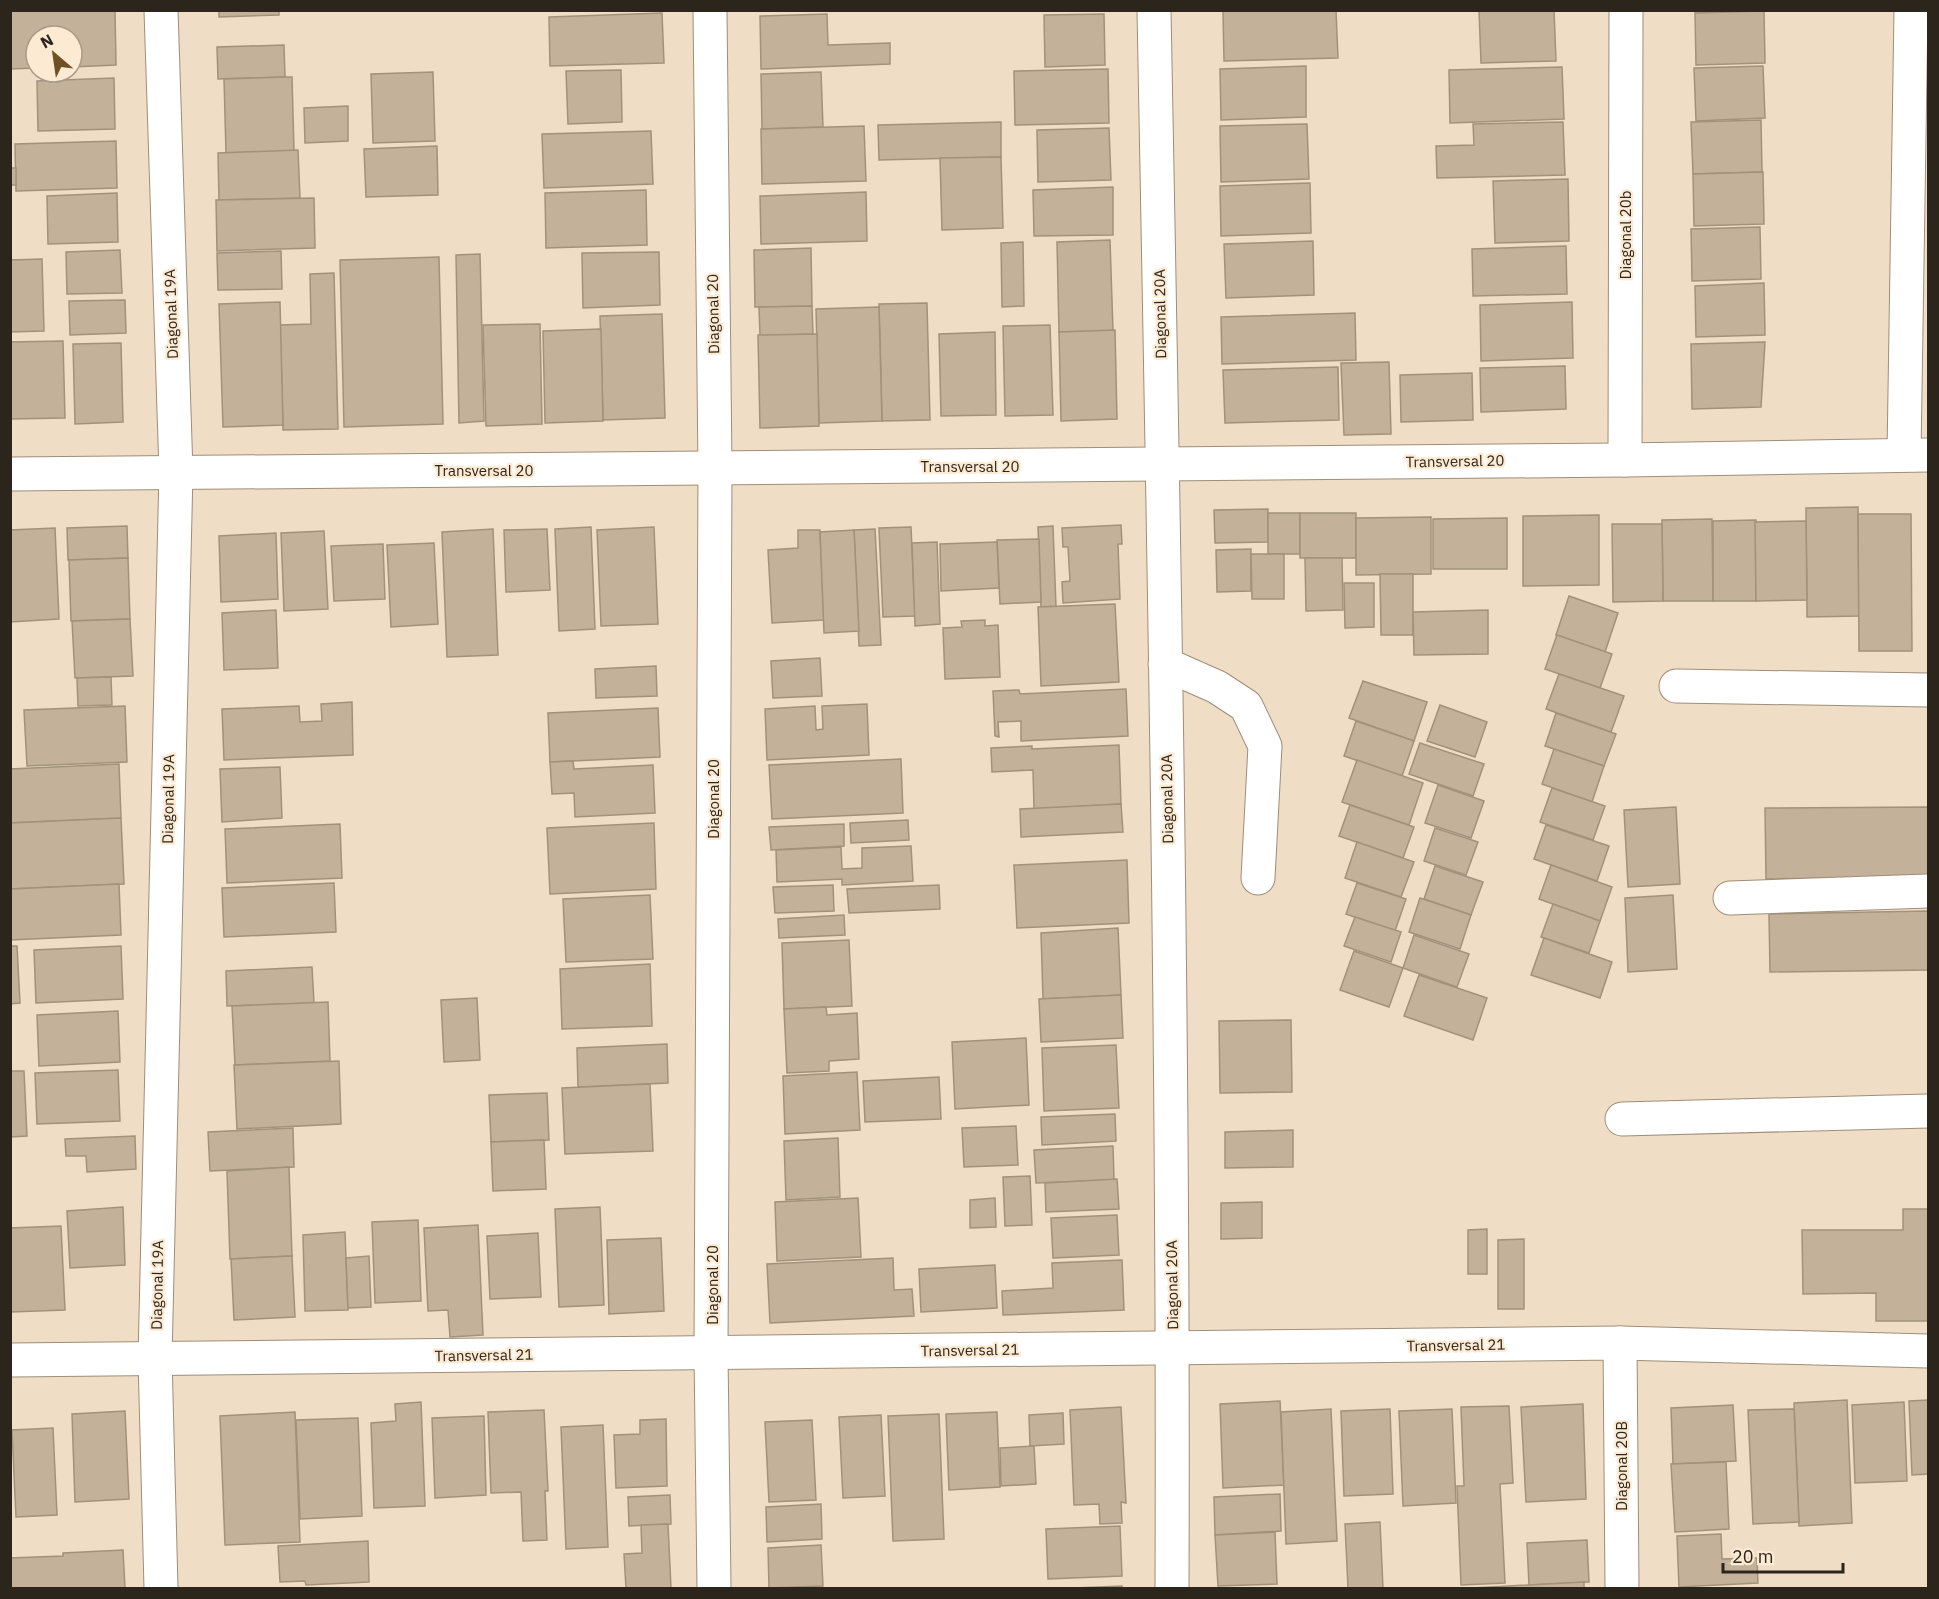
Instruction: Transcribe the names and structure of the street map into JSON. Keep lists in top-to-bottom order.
{
  "streets": {
    "street": [
      "Diagonal 20b",
      "Diagonal 19A",
      "Diagonal 20",
      "Diagonal 20A",
      "Transversal 20",
      "Transversal 21",
      "Diagonal 20B"
    ]
  },
  "crossings": [
    ["Diagonal 20b", "Transversal 20"],
    ["Diagonal 19A", "Transversal 20"],
    ["Diagonal 19A", "Transversal 21"],
    ["Diagonal 20", "Transversal 20"],
    ["Diagonal 20", "Transversal 21"],
    ["Diagonal 20A", "Transversal 20"],
    ["Diagonal 20A", "Transversal 21"],
    ["Transversal 21", "Diagonal 20B"]
  ],
  "scale_bar": "20 m",
  "north": "top left"
}
